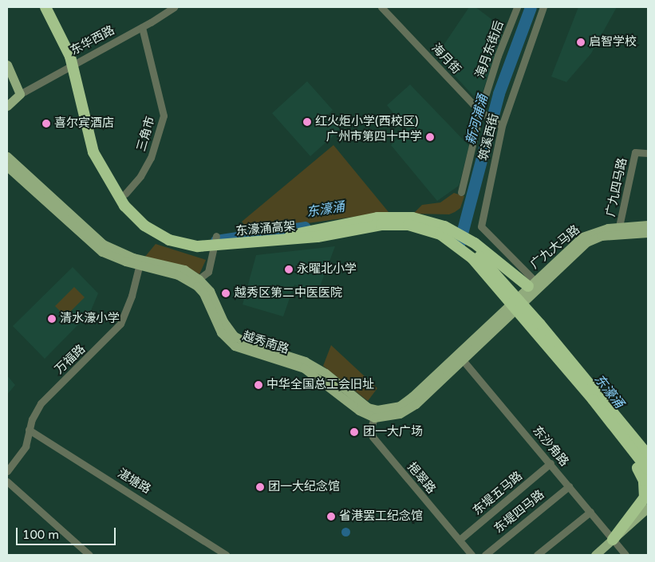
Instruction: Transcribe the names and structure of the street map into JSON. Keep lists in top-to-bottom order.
{
  "streets": {
    "highway": ["东濠涌高架"],
    "main road": ["广九大马路", "越秀南路"],
    "street": [
      "东华西路",
      "海月东街后",
      "海月街",
      "三角市",
      "筑溪西街",
      "广九四马路",
      "万福路",
      "东沙角路",
      "挹翠路",
      "湛塘路",
      "东堤五马路",
      "东堤四马路"
    ]
  },
  "crossings": [
    ["东华西路", "三角市"],
    ["海月东街后", "海月街"],
    ["海月街", "筑溪西街"],
    ["筑溪西街", "广九大马路"],
    ["广九四马路", "广九大马路"],
    ["东濠涌高架", "东沙角路"],
    ["越秀南路", "万福路"],
    ["越秀南路", "挹翠路"],
    ["万福路", "湛塘路"],
    ["东沙角路", "东堤五马路"],
    ["东沙角路", "东堤四马路"],
    ["挹翠路", "东堤五马路"]
  ],
  "water": ["新河浦涌", "东濠涌"],
  "places": [
    "启智学校",
    "红火炬小学(西校区)",
    "喜尔宾酒店",
    "广州市第四十中学",
    "永曜北小学",
    "越秀区第二中医医院",
    "清水濠小学",
    "中华全国总工会旧址",
    "团一大广场",
    "团一大纪念馆",
    "省港罢工纪念馆"
  ],
  "scale_bar": "100 m"
}
